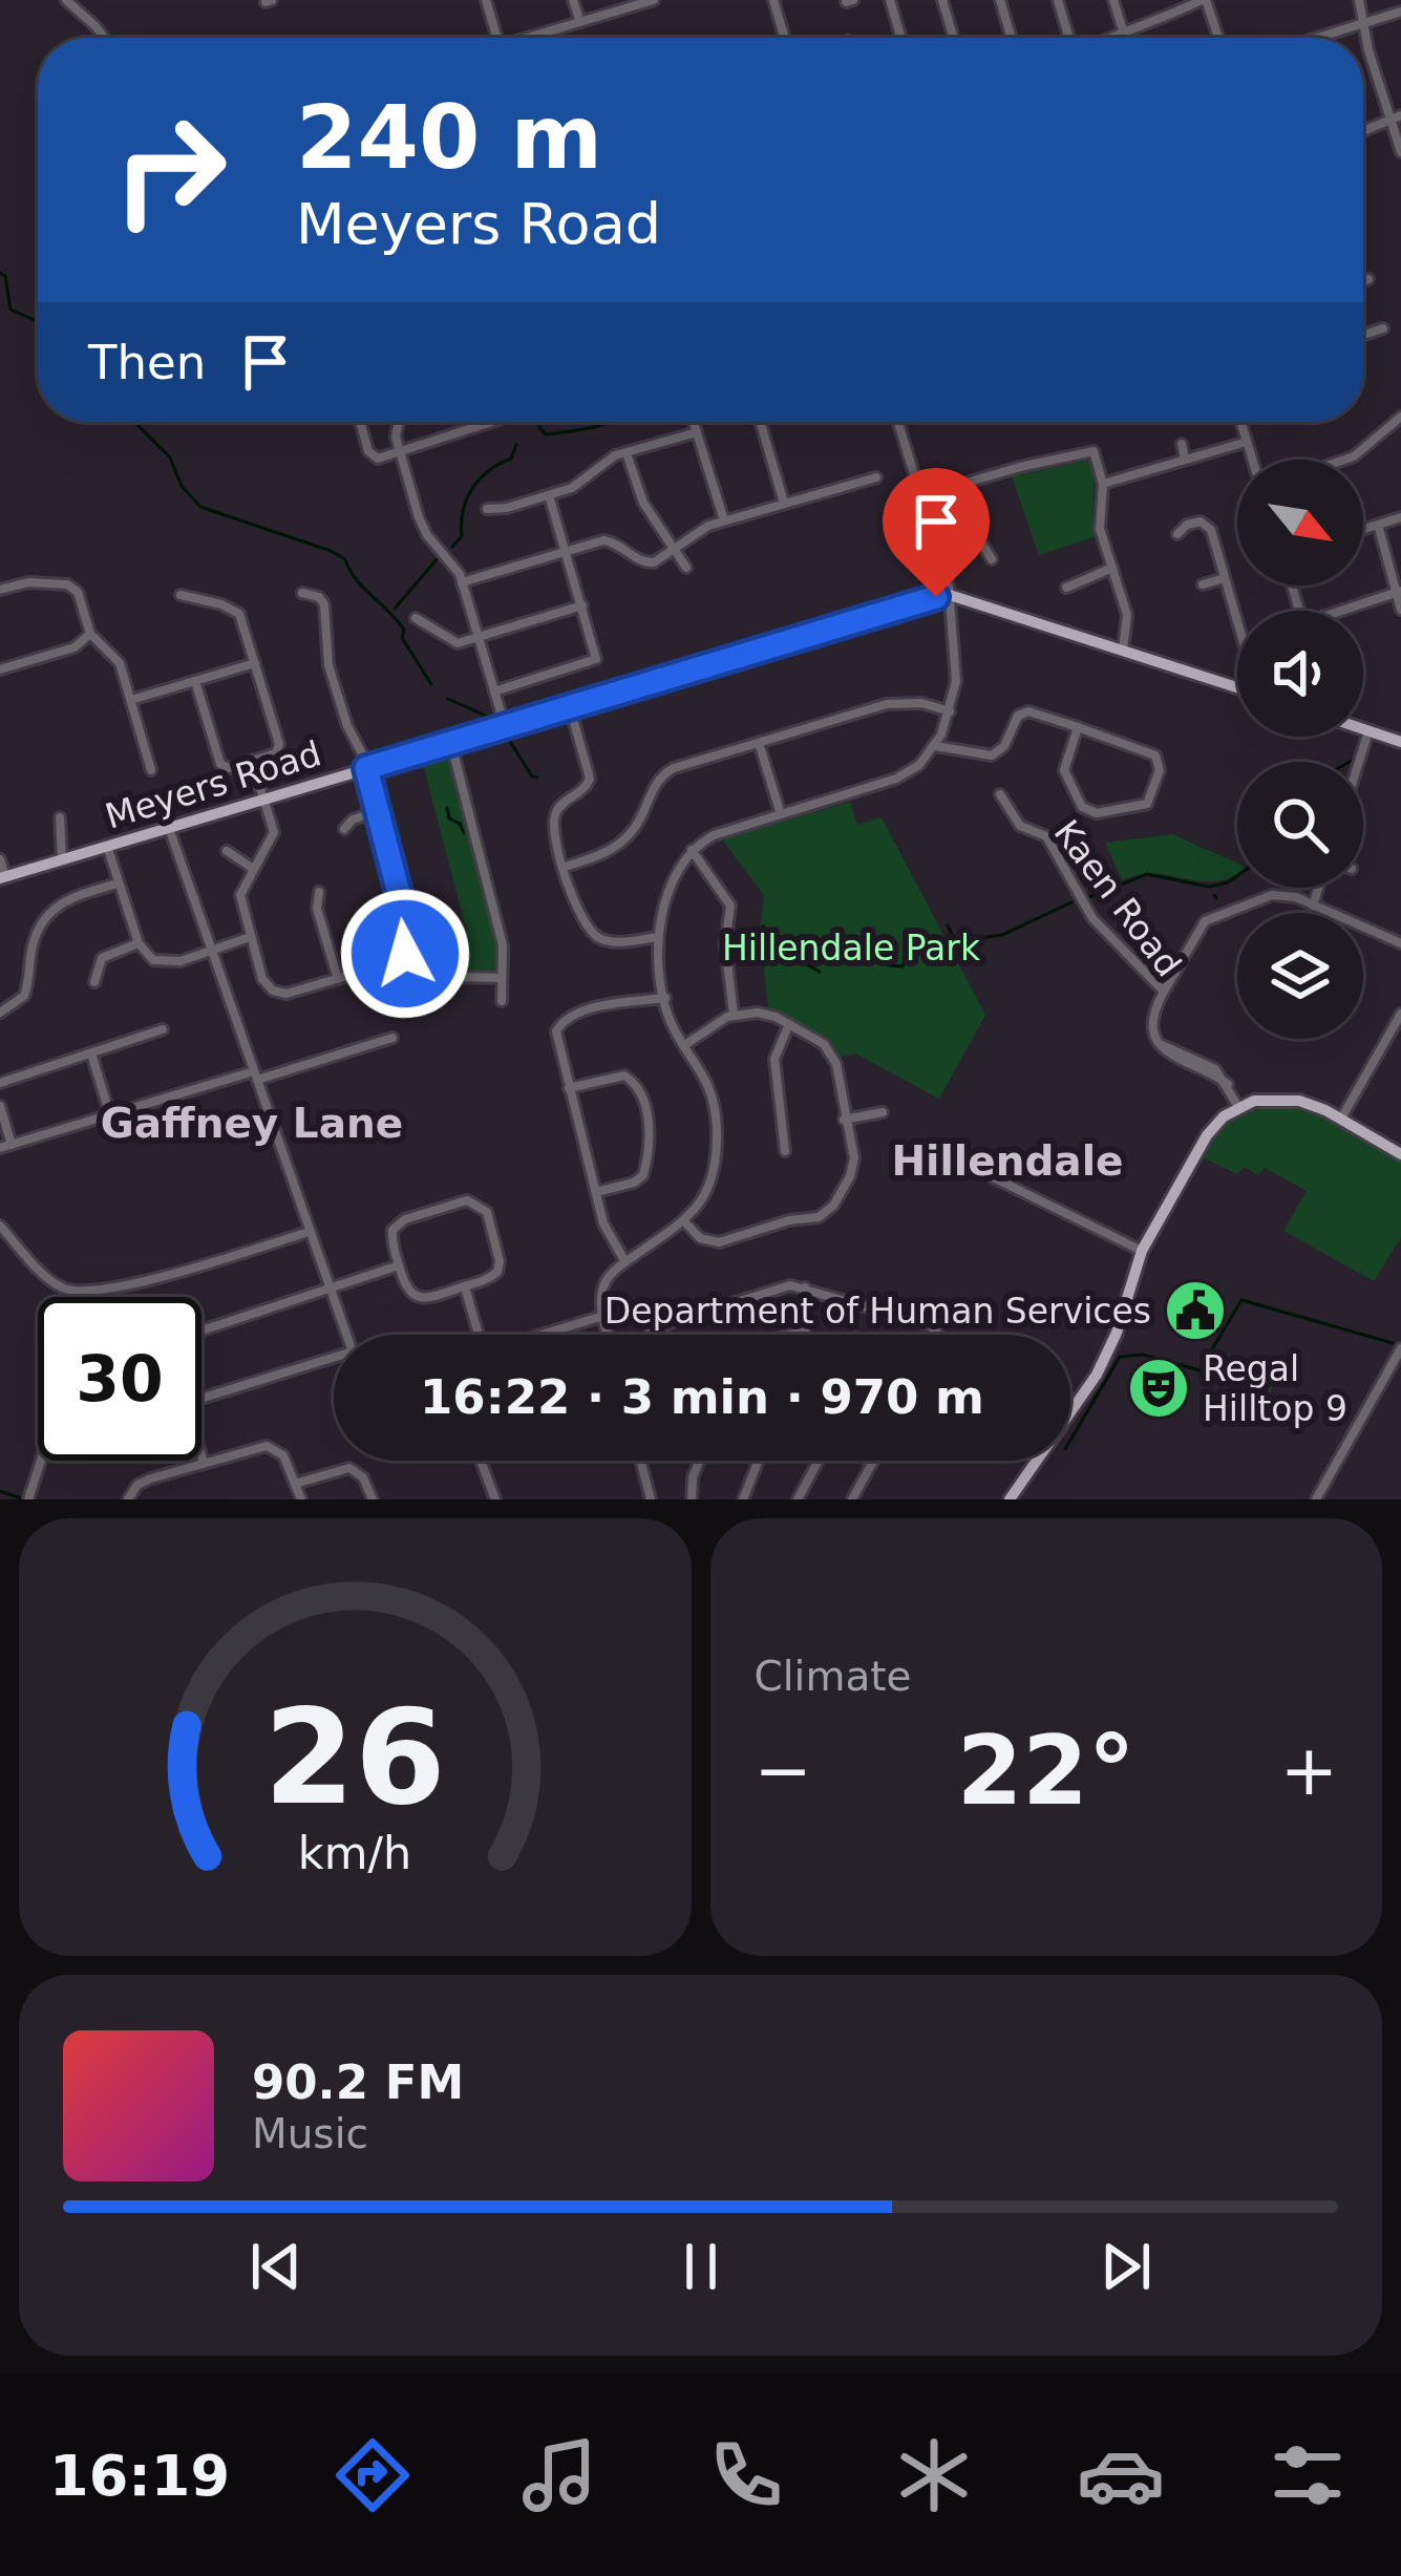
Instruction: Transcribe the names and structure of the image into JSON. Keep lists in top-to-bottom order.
{
  "streets": {
    "main road": ["Meyers Road"],
    "street": ["Kaen Road"]
  },
  "districts": ["Gaffney Lane", "Hillendale"],
  "parks": ["Hillendale Park"],
  "places": {
    "public building": ["Department of Human Services"],
    "theatre": ["Regal Hilltop 9"]
  },
  "north": "bottom right",
  "page": {
    "turn": ["240 m", "Meyers Road"],
    "then": "Then",
    "limit": "30",
    "trip": "16:22 · 3 min · 970 m",
    "tile": "Climate",
    "heat": ["−", "22°", "+"],
    "song": ["90.2 FM", "Music"],
    "tabs": "16:19",
    "gauge": ["26", "km/h"]
  }
}
